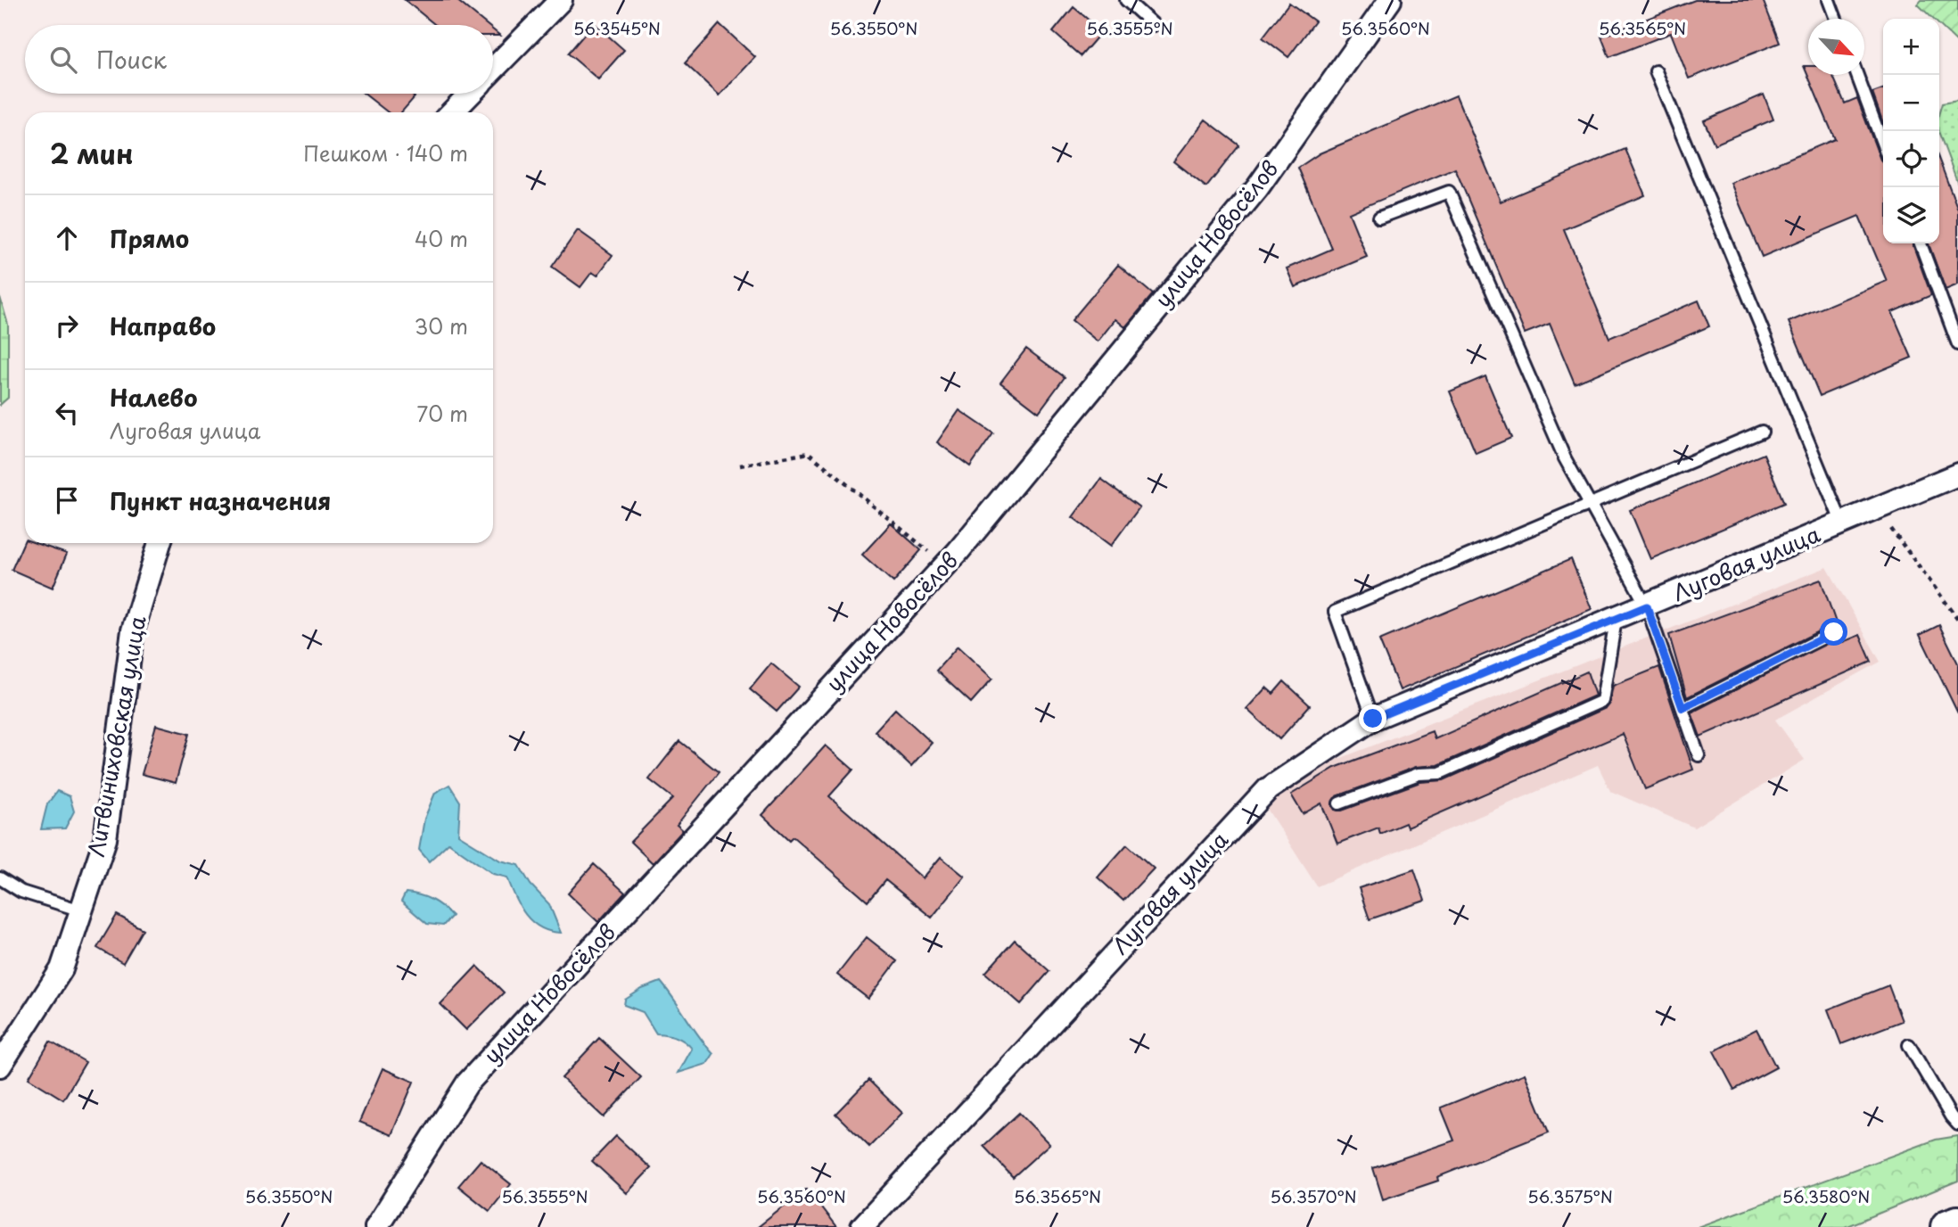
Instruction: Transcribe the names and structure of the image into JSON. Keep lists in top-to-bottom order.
{
  "streets": {
    "street": ["улица Новосёлов", "Луговая улица", "Литвиниховская улица"]
  },
  "north": "bottom right",
  "page": {
    "map_buttons": ["+", "−"],
    "search": "Поиск",
    "heading": ["2 мин", "Пешком · 140 m"],
    "list": [
      ["Прямо", "40 m"],
      ["Направо", "30 m"],
      ["Налево", "Луговая улица", "70 m"],
      "Пункт назначения"
    ]
  },
  "coordinates": [
    "56.3545°N",
    "56.3550°N",
    "56.3555°N",
    "56.3560°N",
    "56.3565°N",
    "56.3570°N",
    "56.3575°N",
    "56.3580°N"
  ]
}
